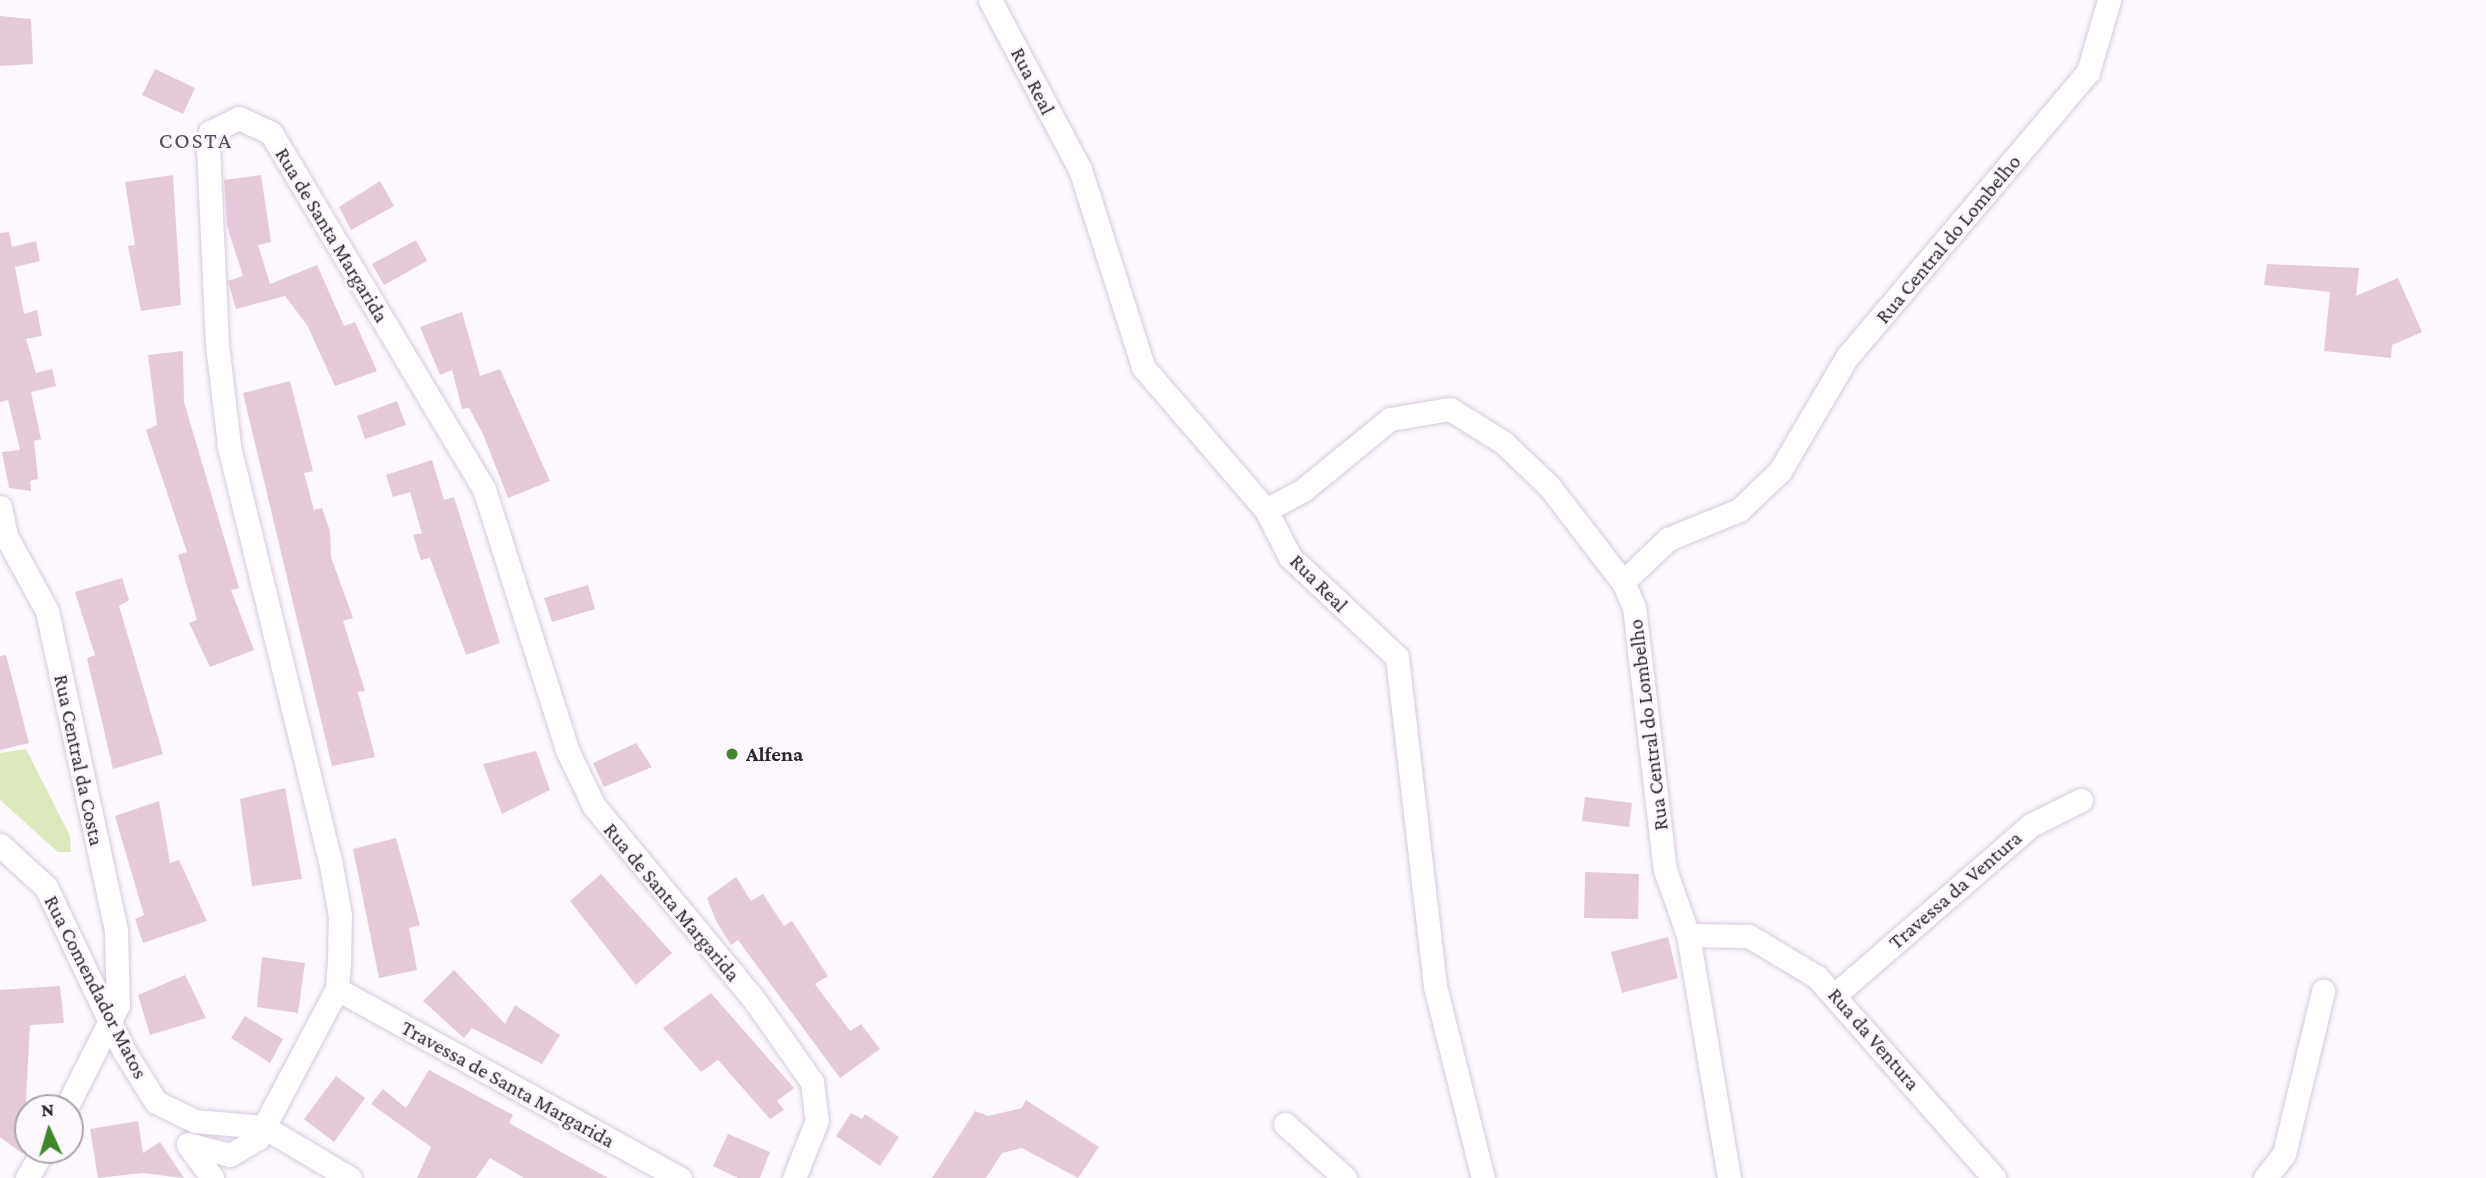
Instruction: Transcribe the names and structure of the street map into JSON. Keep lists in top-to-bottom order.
{
  "streets": {
    "street": [
      "Rua Real",
      "Rua de Santa Margarida",
      "Rua Central do Lombelho",
      "Rua Central da Costa",
      "Travessa da Ventura",
      "Rua Comendador Matos",
      "Rua da Ventura",
      "Travessa de Santa Margarida"
    ]
  },
  "crossings": [
    ["Rua de Santa Margarida", "Rua Comendador Matos"],
    ["Rua de Santa Margarida", "Travessa de Santa Margarida"],
    ["Rua Central do Lombelho", "Rua da Ventura"],
    ["Rua Central da Costa", "Rua Comendador Matos"],
    ["Travessa da Ventura", "Rua da Ventura"]
  ],
  "districts": ["COSTA"],
  "places": ["Alfena"],
  "north": "top"
}
